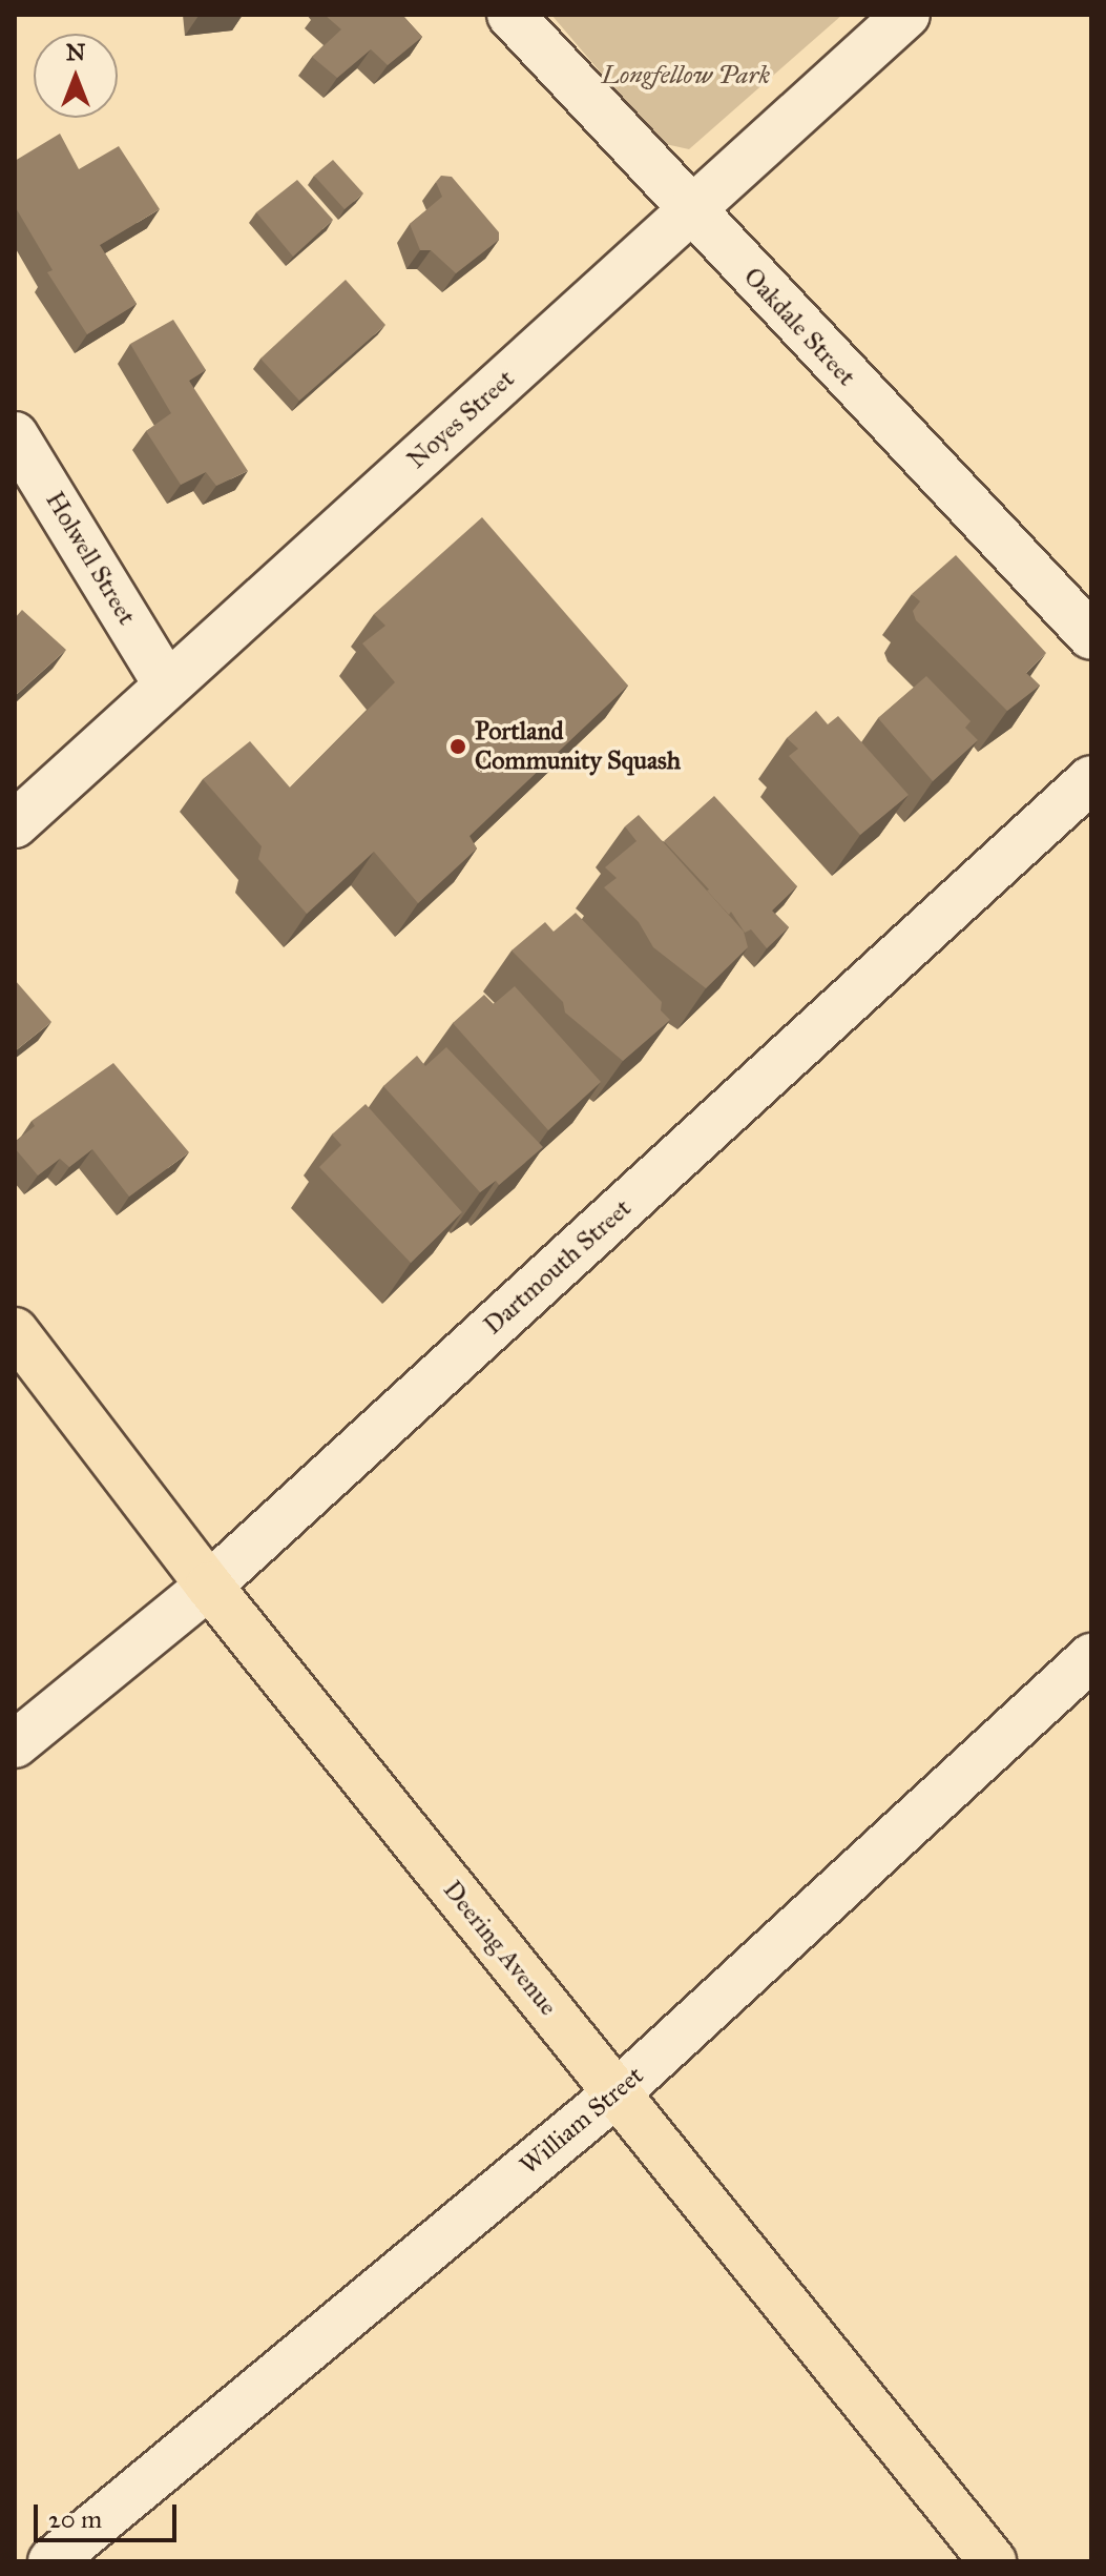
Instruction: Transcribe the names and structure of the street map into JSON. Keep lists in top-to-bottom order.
{
  "streets": {
    "main road": ["Deering Avenue"],
    "street": [
      "Oakdale Street",
      "Noyes Street",
      "Holwell Street",
      "Dartmouth Street",
      "William Street"
    ]
  },
  "crossings": [
    ["Oakdale Street", "Noyes Street"],
    ["Noyes Street", "Holwell Street"],
    ["Dartmouth Street", "Deering Avenue"],
    ["Deering Avenue", "William Street"]
  ],
  "parks": ["Longfellow Park"],
  "places": ["Portland Community Squash"],
  "scale_bar": "20 m",
  "north": "top"
}
